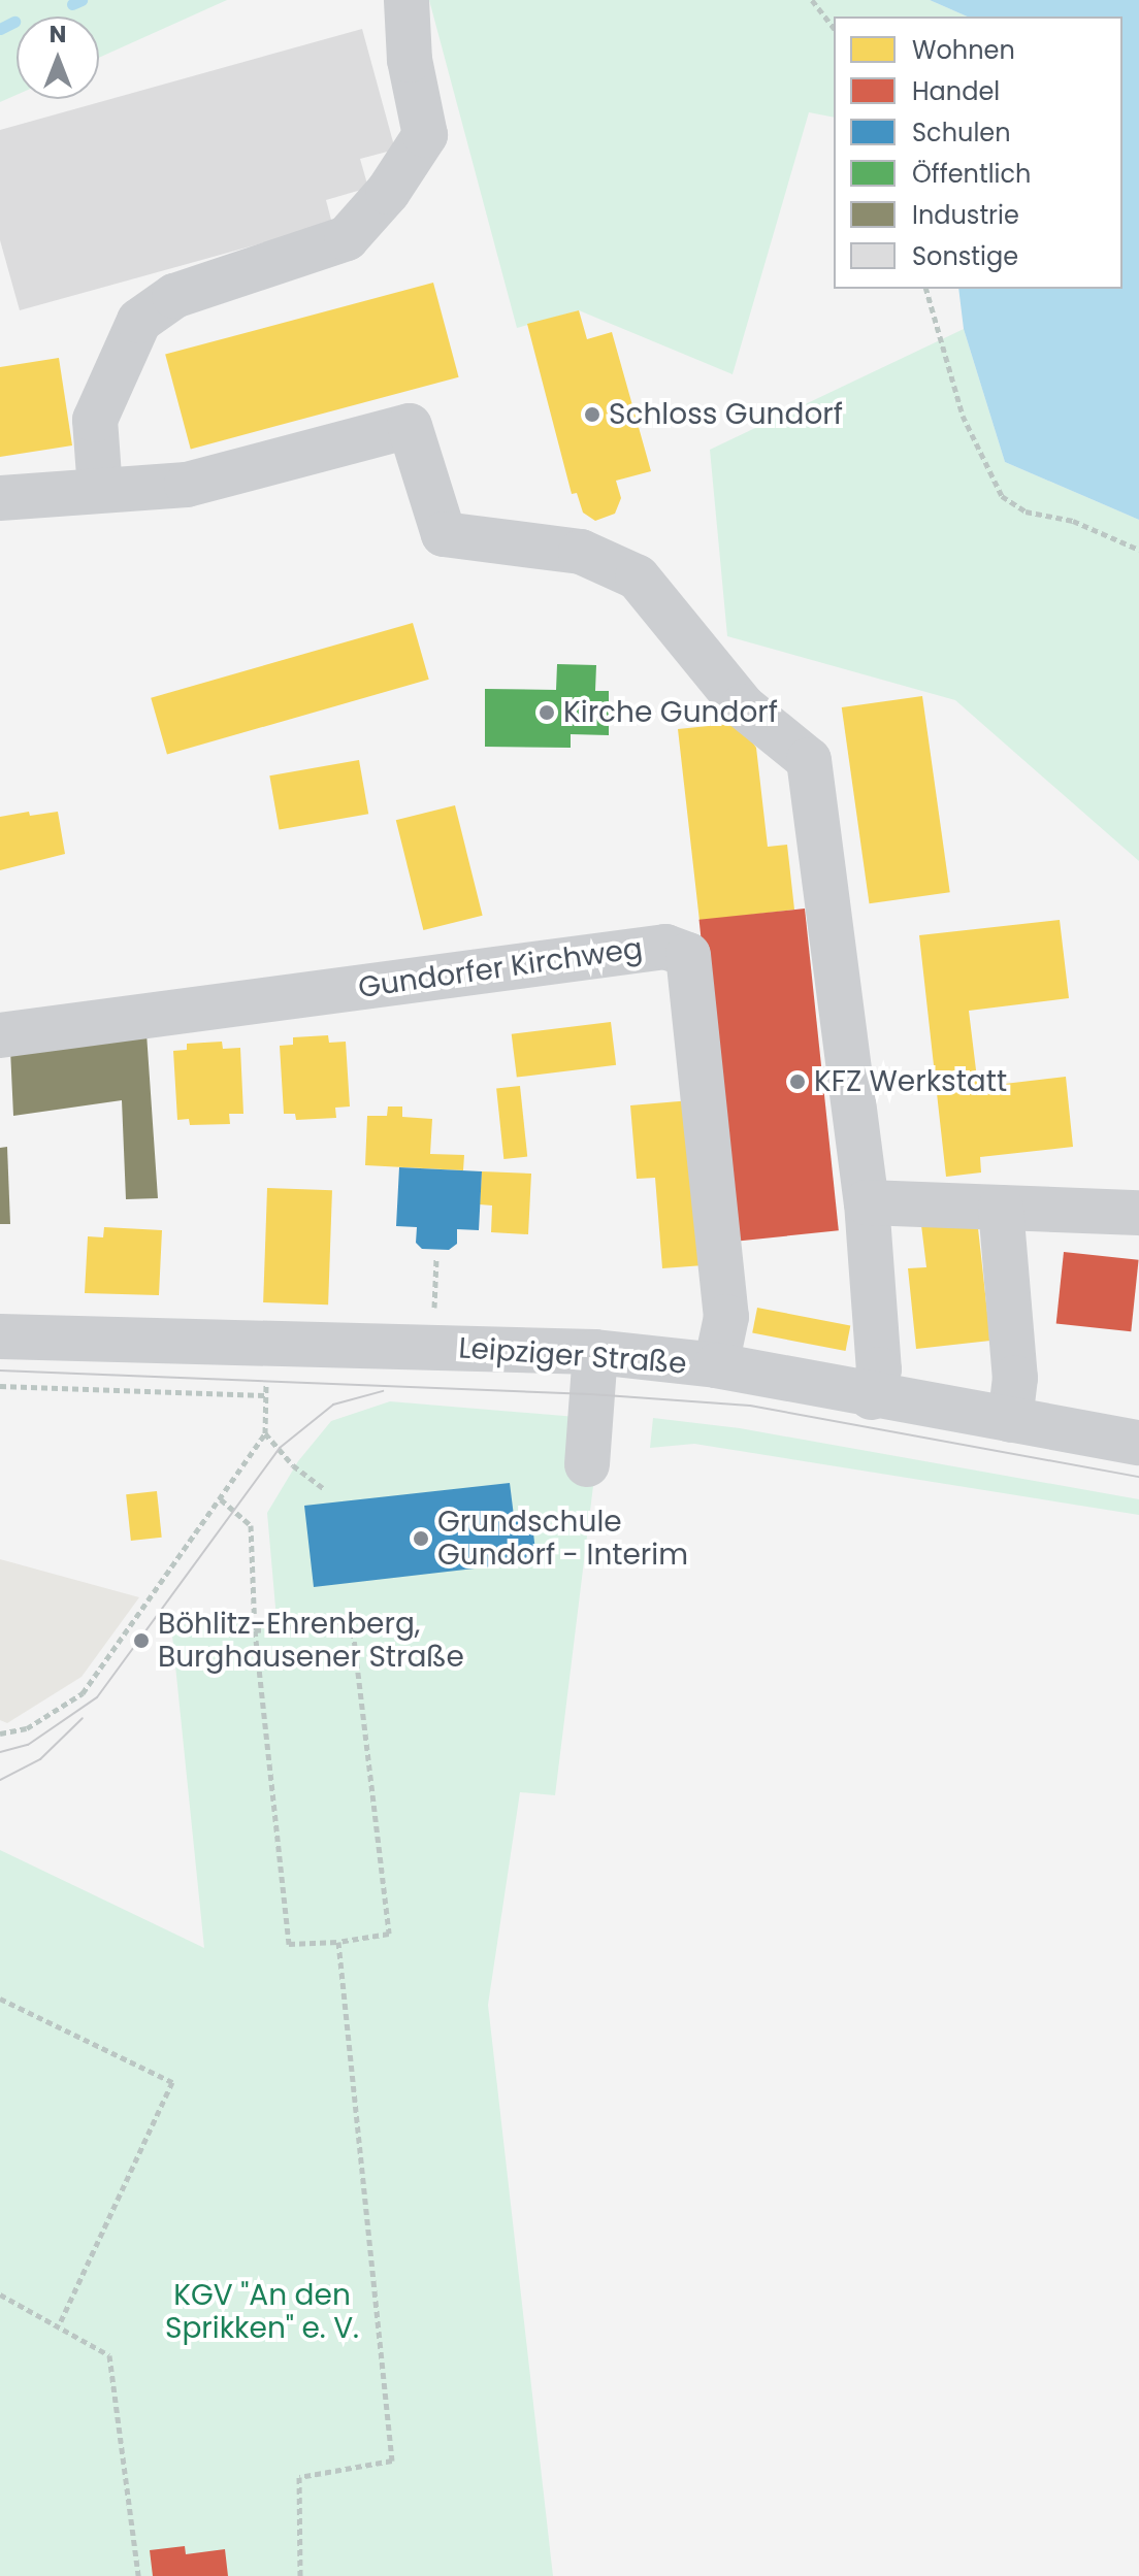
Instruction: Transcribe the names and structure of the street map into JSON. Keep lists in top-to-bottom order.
{
  "streets": {
    "street": ["Gundorfer Kirchweg", "Leipziger Straße"]
  },
  "crossings": [
    ["Gundorfer Kirchweg", "Leipziger Straße"]
  ],
  "parks": ["KGV \"An den Sprikken\" e. V."],
  "places": [
    "Schloss Gundorf",
    "Kirche Gundorf",
    "KFZ Werkstatt",
    "Grundschule Gundorf - Interim",
    "Böhlitz-Ehrenberg, Burghausener Straße"
  ],
  "legend": [
    "Wohnen",
    "Handel",
    "Schulen",
    "Öffentlich",
    "Industrie",
    "Sonstige"
  ],
  "north": "top"
}
